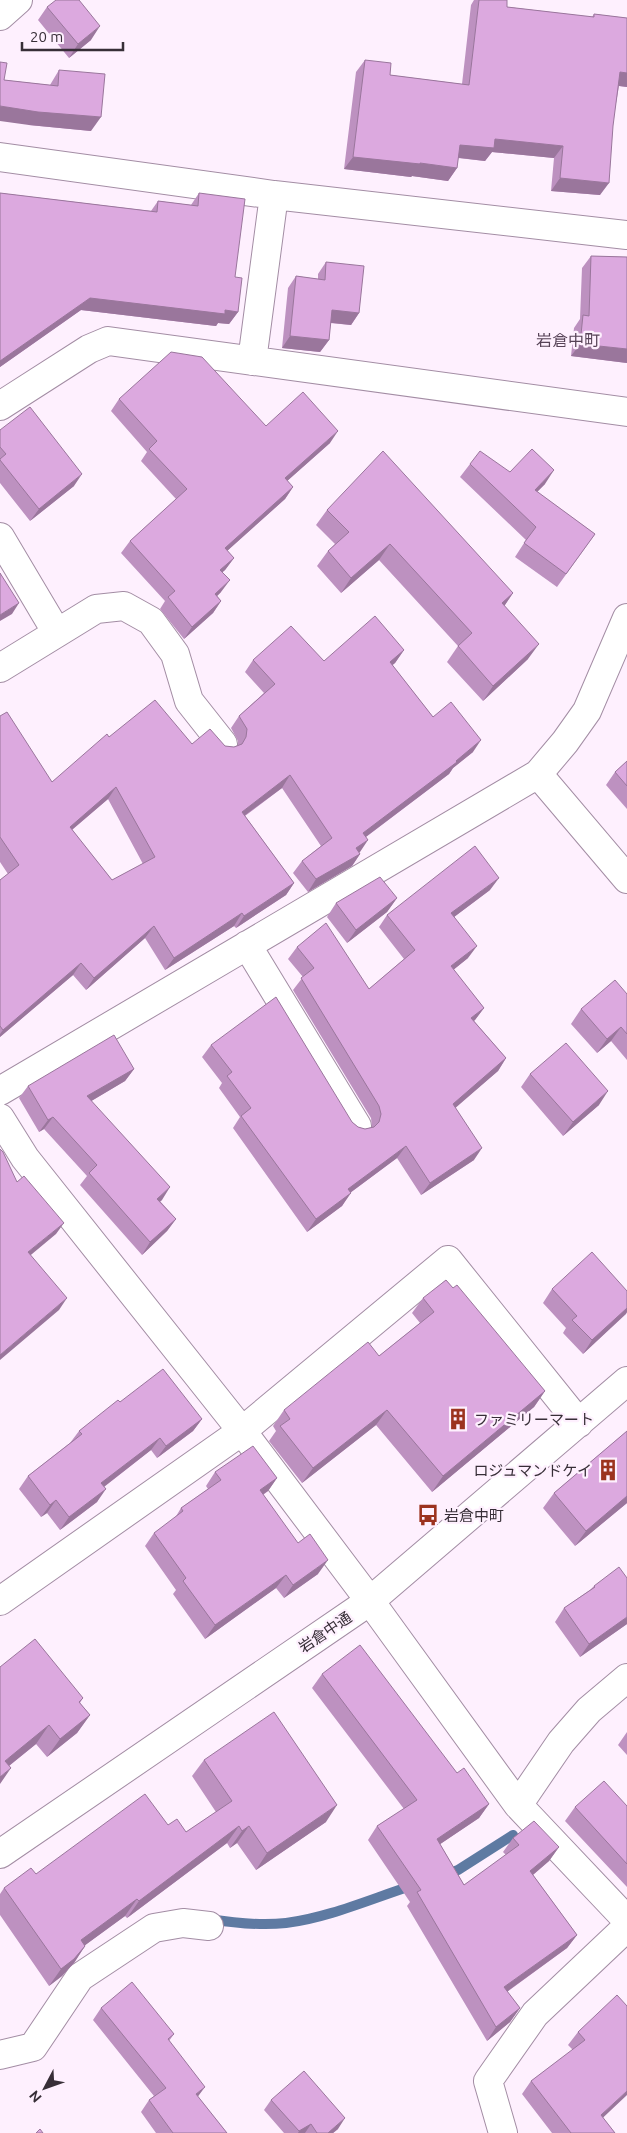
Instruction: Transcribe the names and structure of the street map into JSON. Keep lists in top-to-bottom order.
{
  "streets": {
    "street": ["岩倉中通"]
  },
  "districts": ["岩倉中町"],
  "places": {
    "building": ["ファミリーマート", "ロジュマンドケイ"],
    "bus stop": ["岩倉中町"]
  },
  "scale_bar": "20 m",
  "north": "bottom left"
}
